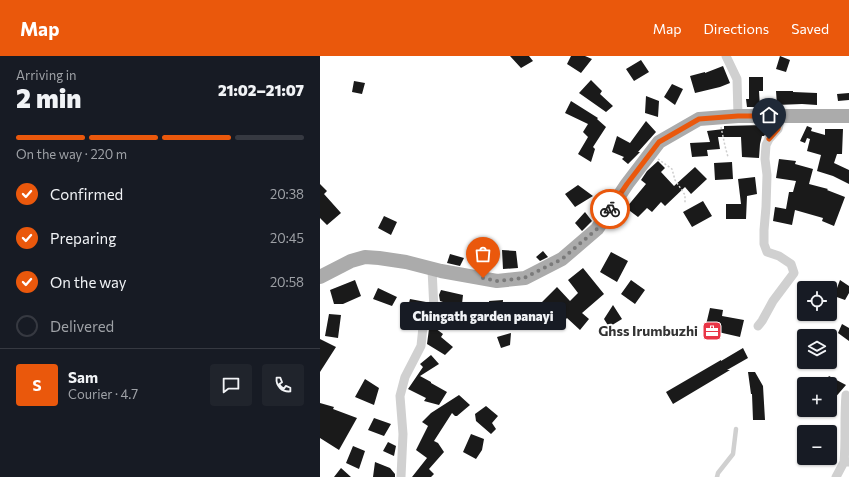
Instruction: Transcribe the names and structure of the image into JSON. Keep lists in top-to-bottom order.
{
  "places": {
    "other": ["Chingath garden panayi"],
    "office": ["Ghss Irumbuzhi"]
  },
  "page": {
    "header": "Map",
    "nav": ["Map", "Directions", "Saved"],
    "heading": ["2 min", "Arriving in", "21:02–21:07"],
    "panel": ["Sam", "Courier · 4.7"],
    "bar": "On the way · 220 m",
    "list": [
      ["Confirmed", "20:38"],
      ["Preparing", "20:45"],
      ["On the way", "20:58"],
      "Delivered"
    ],
    "map_buttons": ["+", "−"],
    "bubble": "Chingath garden panayi",
    "round": "S"
  }
}
